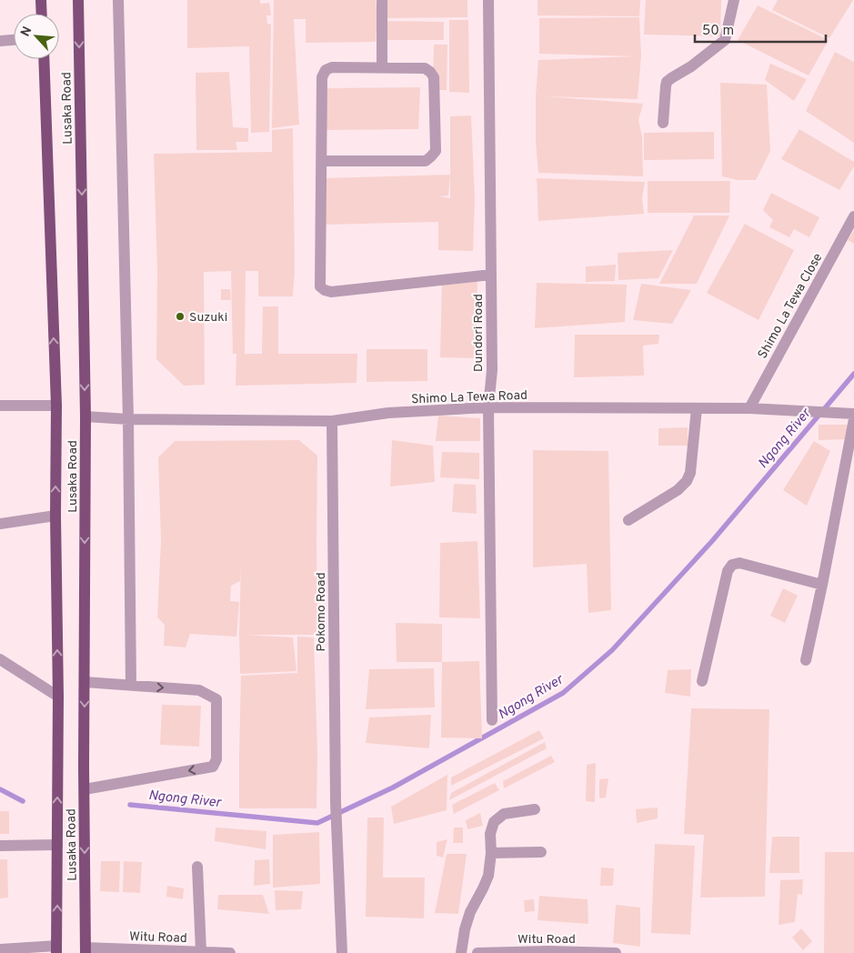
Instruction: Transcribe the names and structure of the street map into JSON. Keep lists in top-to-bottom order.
{
  "streets": {
    "main road": ["Lusaka Road"],
    "street": [
      "Shimo La Tewa Close",
      "Dundori Road",
      "Shimo La Tewa Road",
      "Pokomo Road",
      "Witu Road"
    ]
  },
  "crossings": [
    ["Lusaka Road", "Shimo La Tewa Road"],
    ["Lusaka Road", "Witu Road"],
    ["Shimo La Tewa Close", "Shimo La Tewa Road"],
    ["Dundori Road", "Shimo La Tewa Road"],
    ["Shimo La Tewa Road", "Pokomo Road"]
  ],
  "water": ["Ngong River"],
  "places": ["Suzuki"],
  "scale_bar": "50 m",
  "north": "top left"
}
